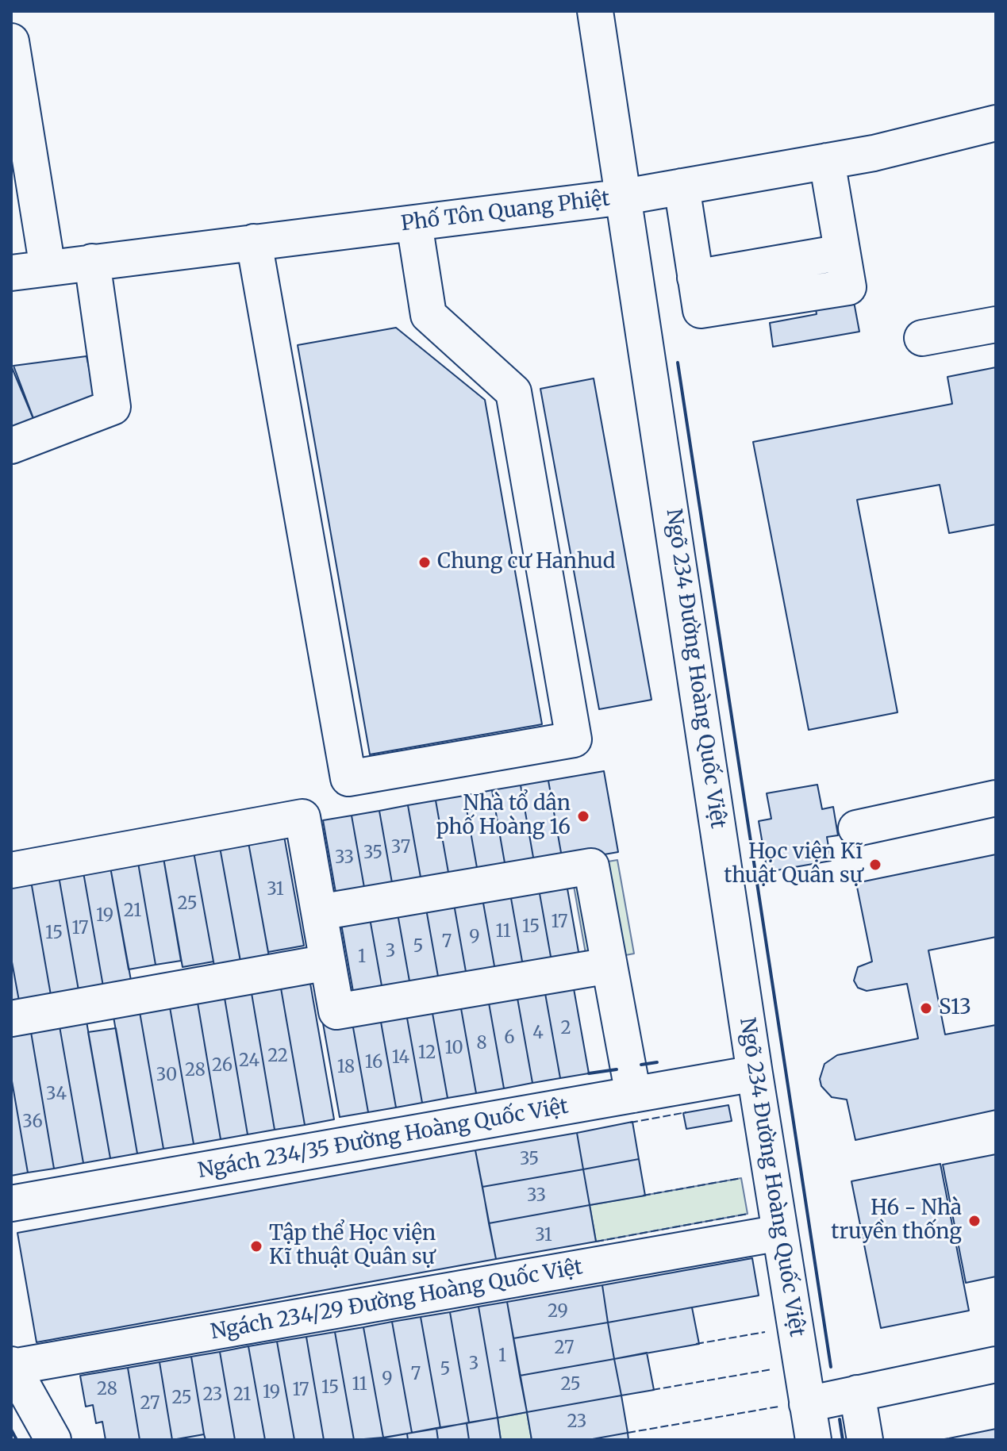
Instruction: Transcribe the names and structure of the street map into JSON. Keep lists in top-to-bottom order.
{
  "streets": {
    "street": [
      "Phố Tôn Quang Phiệt",
      "Ngõ 234 Đường Hoàng Quốc Việt",
      "Ngách 234/35 Đường Hoàng Quốc Việt",
      "Ngách 234/29 Đường Hoàng Quốc Việt"
    ]
  },
  "crossings": [
    ["Phố Tôn Quang Phiệt", "Ngõ 234 Đường Hoàng Quốc Việt"],
    ["Ngõ 234 Đường Hoàng Quốc Việt", "Ngách 234/35 Đường Hoàng Quốc Việt"],
    ["Ngõ 234 Đường Hoàng Quốc Việt", "Ngách 234/29 Đường Hoàng Quốc Việt"]
  ],
  "places": [
    "Chung cư Hanhud",
    "Nhà tổ dân phố Hoàng 16",
    "Học viện Kĩ thuật Quân sự",
    "S13",
    "H6 - Nhà truyền thống",
    "Tập thể Học viện Kĩ thuật Quân sự"
  ],
  "house_numbers": [
    "37",
    "35",
    "33",
    "31",
    "25",
    "21",
    "19",
    "17",
    "15",
    "17",
    "11",
    "15",
    "9",
    "7",
    "5",
    "3",
    "1",
    "2",
    "4",
    "6",
    "8",
    "10",
    "12",
    "22",
    "14",
    "24",
    "16",
    "26",
    "18",
    "28",
    "30",
    "34",
    "36",
    "35",
    "33",
    "31",
    "29",
    "27",
    "1",
    "3",
    "5",
    "7",
    "9",
    "11",
    "25",
    "15",
    "28",
    "17",
    "19",
    "23",
    "21",
    "25",
    "27",
    "23"
  ]
}
